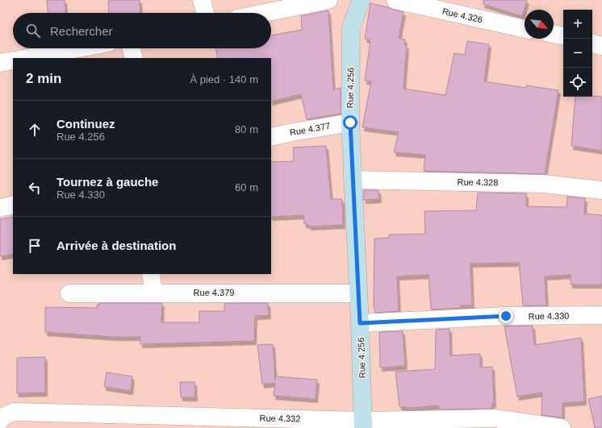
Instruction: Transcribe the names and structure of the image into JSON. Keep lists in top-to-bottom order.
{
  "streets": {
    "street": [
      "Rue 4.326",
      "Rue 4.256",
      "Rue 4.377",
      "Rue 4.328",
      "Rue 4.379",
      "Rue 4.330",
      "Rue 4.332"
    ]
  },
  "crossings": [
    ["Rue 4.256", "Rue 4.377"],
    ["Rue 4.256", "Rue 4.328"],
    ["Rue 4.256", "Rue 4.379"],
    ["Rue 4.256", "Rue 4.330"],
    ["Rue 4.256", "Rue 4.332"]
  ],
  "north": "bottom right",
  "page": {
    "map_buttons": ["+", "−"],
    "search": "Rechercher",
    "heading": ["2 min", "À pied · 140 m"],
    "list": [
      ["Continuez", "Rue 4.256", "80 m"],
      ["Tournez à gauche", "Rue 4.330", "60 m"],
      "Arrivée à destination"
    ]
  }
}
